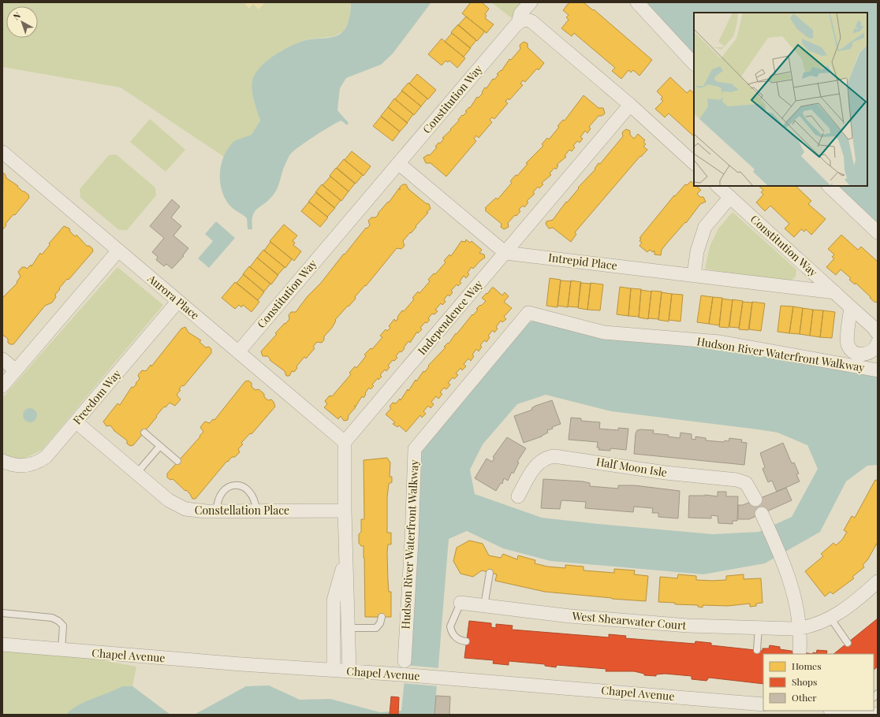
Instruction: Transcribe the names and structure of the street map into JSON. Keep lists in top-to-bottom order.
{
  "streets": {
    "street": [
      "Constitution Way",
      "Intrepid Place",
      "Aurora Place",
      "Independence Way",
      "Hudson River Waterfront Walkway",
      "Freedom Way",
      "Half Moon Isle",
      "Constellation Place",
      "West Shearwater Court",
      "Chapel Avenue"
    ]
  },
  "crossings": [
    ["Constitution Way", "Intrepid Place"],
    ["Constitution Way", "Aurora Place"],
    ["Intrepid Place", "Independence Way"],
    ["Aurora Place", "Independence Way"],
    ["Aurora Place", "Freedom Way"],
    ["Hudson River Waterfront Walkway", "Chapel Avenue"],
    ["Freedom Way", "Constellation Place"]
  ],
  "legend": ["Homes", "Shops", "Other"],
  "north": "top left"
}
